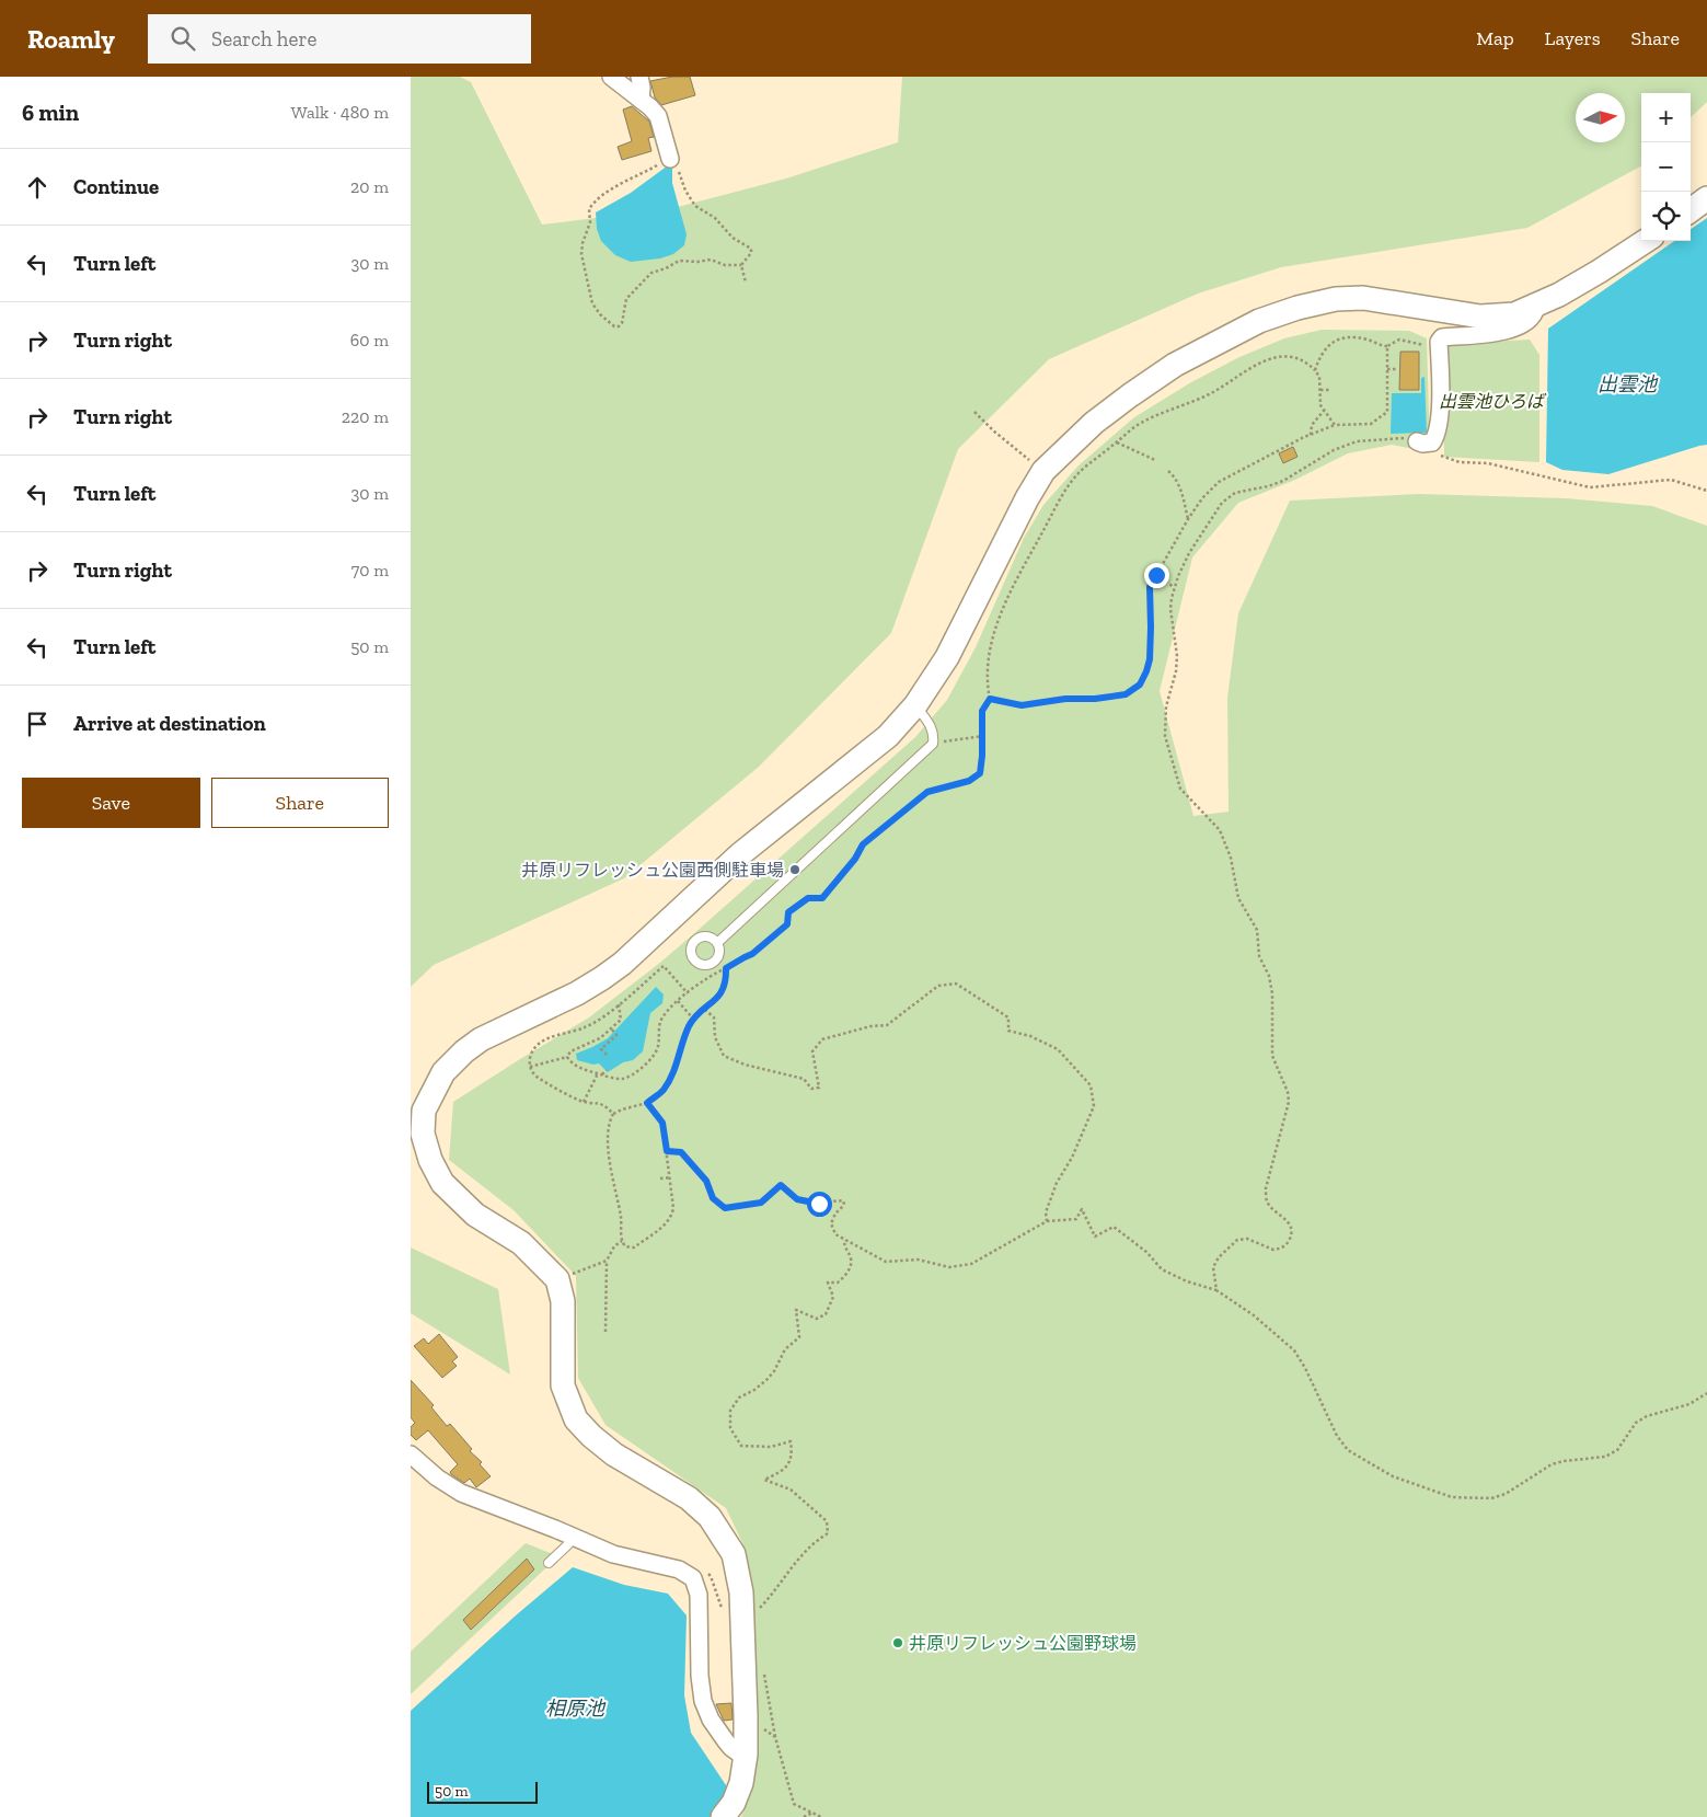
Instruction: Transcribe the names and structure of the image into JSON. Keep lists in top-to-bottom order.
{
  "water": ["出雲池", "相原池"],
  "parks": ["出雲池ひろば"],
  "places": ["井原リフレッシュ公園西側駐車場", "井原リフレッシュ公園野球場"],
  "scale_bar": "50 m",
  "north": "right",
  "page": {
    "header": "Roamly",
    "search": "Search here",
    "nav": ["Map", "Layers", "Share"],
    "heading": ["6 min", "Walk · 480 m"],
    "map_buttons": ["+", "−"],
    "list": [
      ["Continue", "20 m"],
      ["Turn left", "30 m"],
      ["Turn right", "60 m"],
      ["Turn right", "220 m"],
      ["Turn left", "30 m"],
      ["Turn right", "70 m"],
      ["Turn left", "50 m"],
      "Arrive at destination"
    ],
    "buttons": ["Save", "Share"],
    "scale": "50 m"
  }
}
